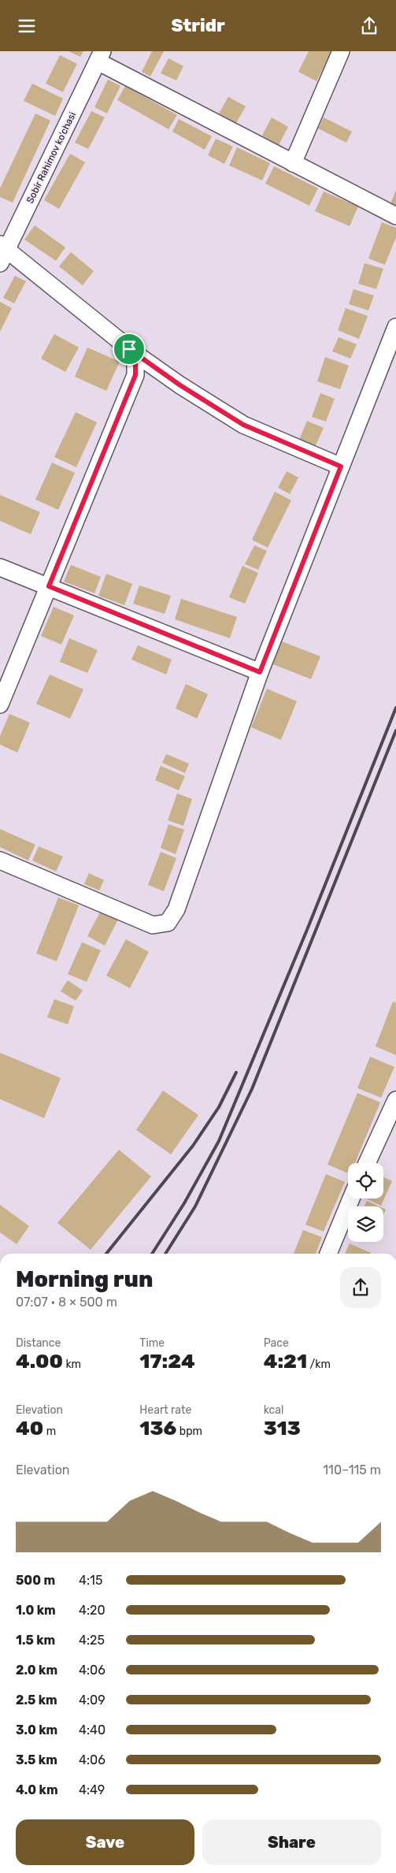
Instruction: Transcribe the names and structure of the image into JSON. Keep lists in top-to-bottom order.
{
  "streets": {
    "street": ["Sobir Rahimov ko'chasi"]
  },
  "page": {
    "header": "Stridr",
    "heading": ["Morning run", "07:07 · 8 × 500 m"],
    "stats": [
      ["Distance", "4.00 km"],
      ["Time", "17:24"],
      ["Pace", "4:21 /km"],
      ["Elevation", "40 m"],
      ["Heart rate", "136 bpm"],
      ["kcal", "313"]
    ],
    "chart": ["Elevation", "110–115 m"],
    "list": [
      {
        "name": "500 m",
        "note": "4:15"
      },
      {
        "name": "1.0 km",
        "note": "4:20"
      },
      {
        "name": "1.5 km",
        "note": "4:25"
      },
      {
        "name": "2.0 km",
        "note": "4:06"
      },
      {
        "name": "2.5 km",
        "note": "4:09"
      },
      {
        "name": "3.0 km",
        "note": "4:40"
      },
      {
        "name": "3.5 km",
        "note": "4:06"
      },
      {
        "name": "4.0 km",
        "note": "4:49"
      }
    ],
    "buttons": ["Save", "Share"]
  }
}
